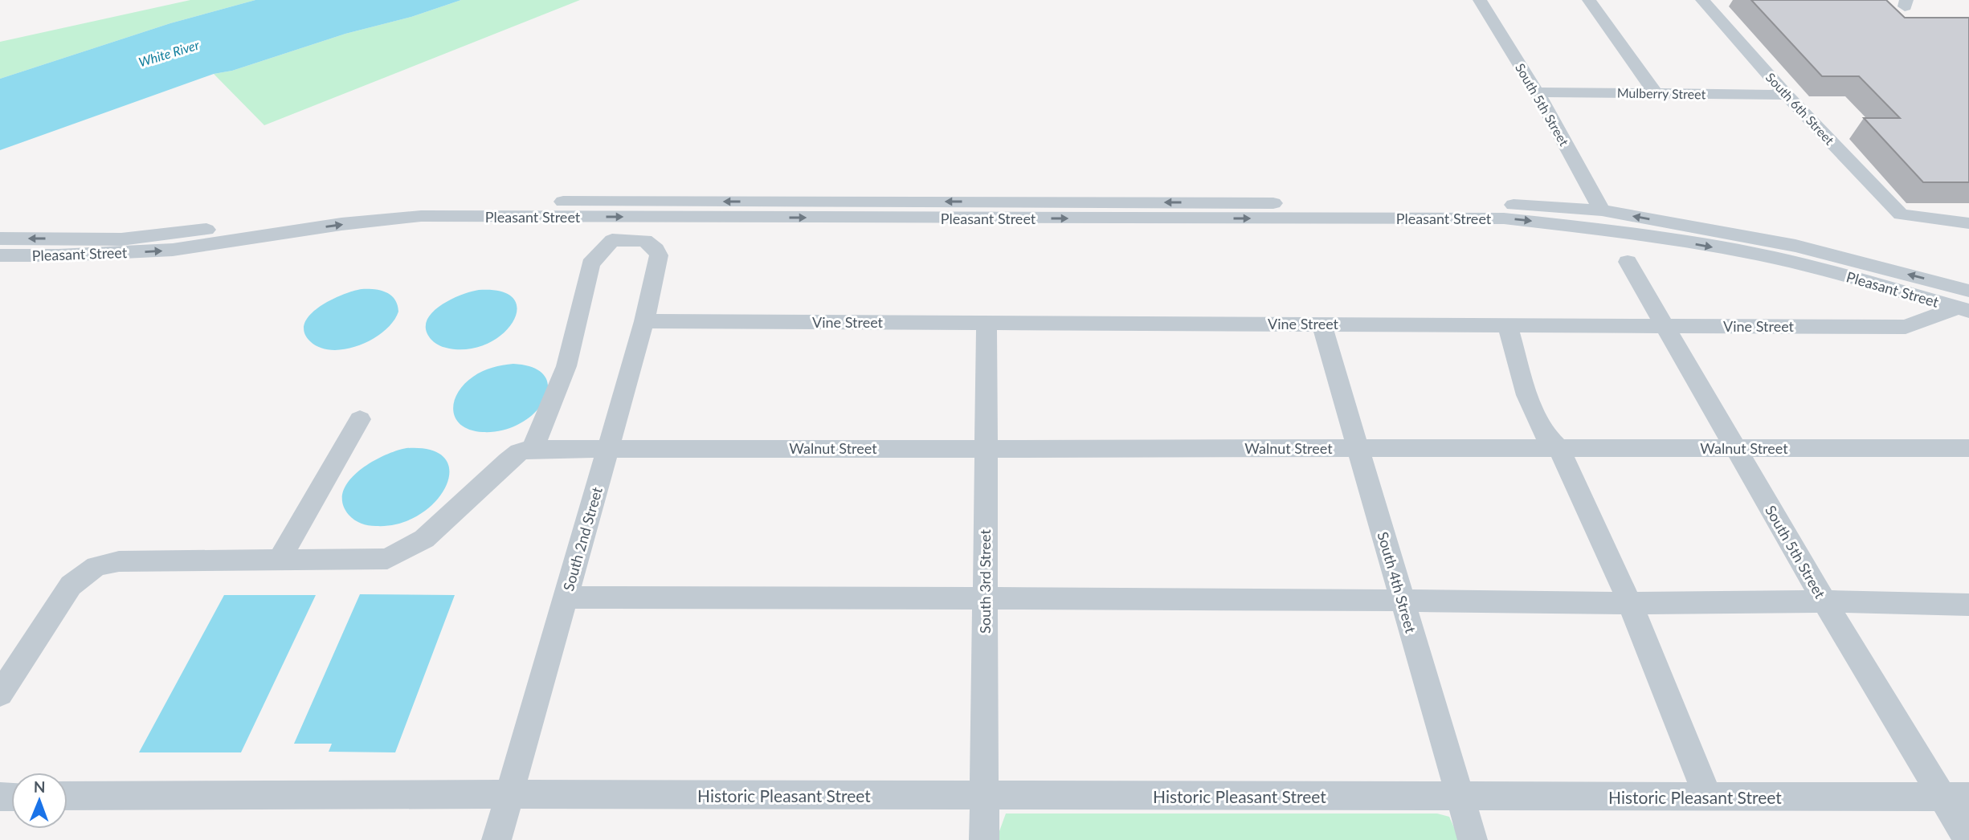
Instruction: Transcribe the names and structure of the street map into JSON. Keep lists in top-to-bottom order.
{
  "streets": {
    "street": [
      "Mulberry Street",
      "South 5th Street",
      "South 6th Street",
      "Pleasant Street",
      "Vine Street",
      "Walnut Street",
      "South 2nd Street",
      "South 3rd Street",
      "South 4th Street",
      "Historic Pleasant Street"
    ]
  },
  "crossings": [
    ["Mulberry Street", "South 5th Street"],
    ["Mulberry Street", "South 6th Street"],
    ["South 5th Street", "Pleasant Street"],
    ["South 5th Street", "Vine Street"],
    ["South 5th Street", "Walnut Street"],
    ["South 5th Street", "Historic Pleasant Street"],
    ["Pleasant Street", "Vine Street"],
    ["Vine Street", "South 2nd Street"],
    ["Vine Street", "South 3rd Street"],
    ["Vine Street", "South 4th Street"],
    ["Walnut Street", "South 2nd Street"],
    ["Walnut Street", "South 3rd Street"],
    ["Walnut Street", "South 4th Street"],
    ["South 2nd Street", "Historic Pleasant Street"],
    ["South 3rd Street", "Historic Pleasant Street"],
    ["South 4th Street", "Historic Pleasant Street"]
  ],
  "water": ["White River"],
  "north": "top"
}
